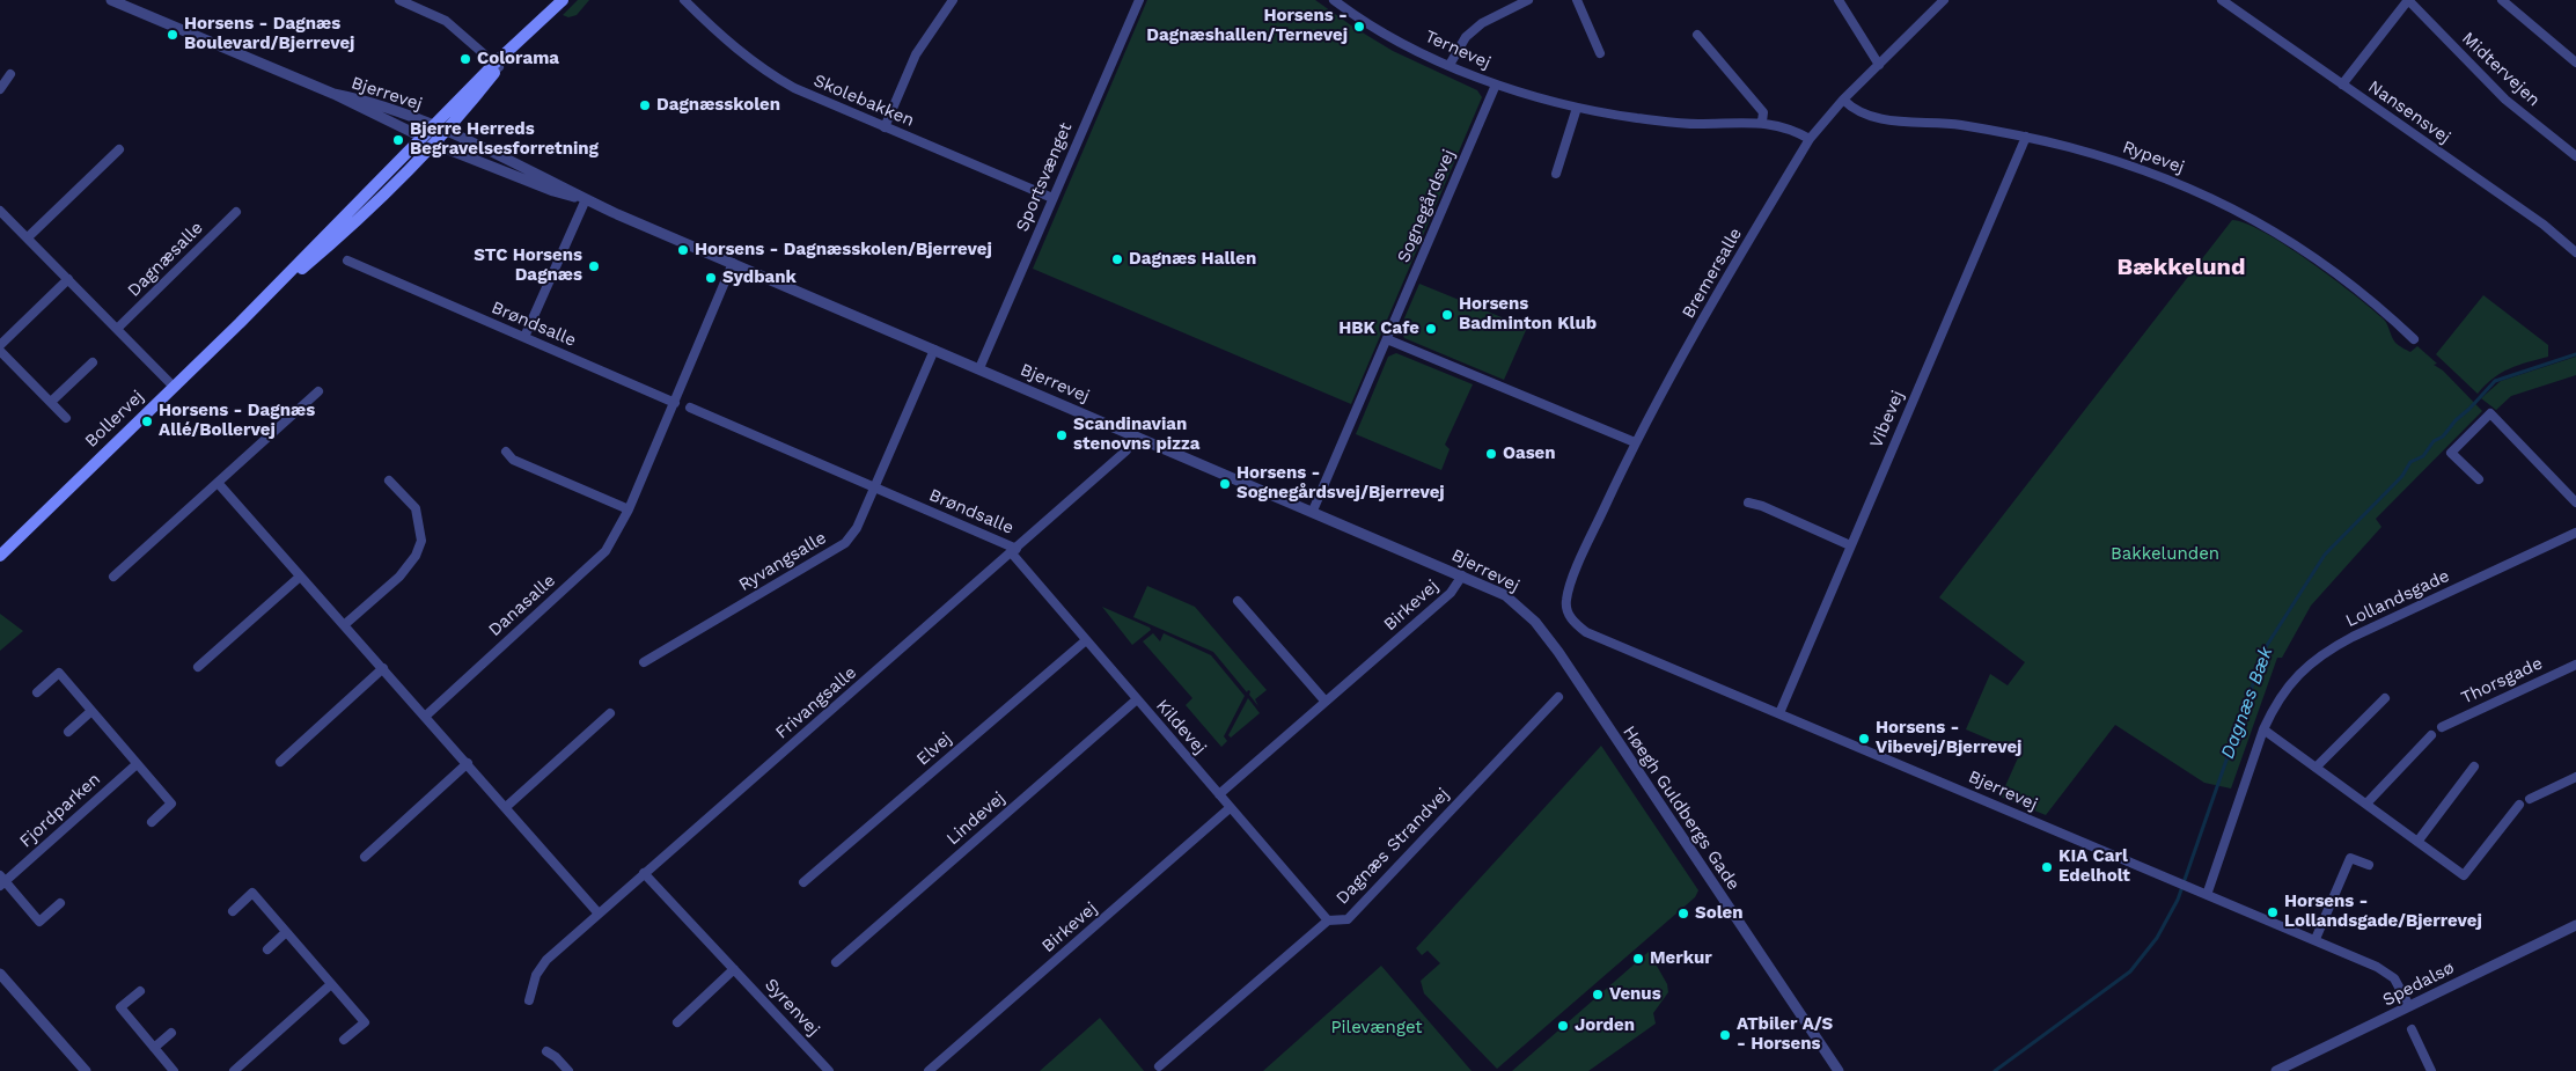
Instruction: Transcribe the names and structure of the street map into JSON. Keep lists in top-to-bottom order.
{
  "streets": {
    "main road": ["Bollervej"],
    "street": [
      "Ternevej",
      "Midtervejen",
      "Bjerrevej",
      "Skolebakken",
      "Nansensvej",
      "Rypevej",
      "Sportsvænget",
      "Sognegårdsvej",
      "Dagnæsalle",
      "Bremersalle",
      "Brøndsalle",
      "Vibevej",
      "Ryvangsalle",
      "Lollandsgade",
      "Danasalle",
      "Birkevej",
      "Thorsgade",
      "Frivangsalle",
      "Kildevej",
      "Elvej",
      "Høegh Guldbergs Gade",
      "Fjordparken",
      "Lindevej",
      "Dagnæs Strandvej",
      "Spedalsø",
      "Syrenvej"
    ]
  },
  "crossings": [
    ["Ternevej", "Sognegårdsvej"],
    ["Ternevej", "Bremersalle"],
    ["Bjerrevej", "Sportsvænget"],
    ["Bjerrevej", "Sognegårdsvej"],
    ["Bjerrevej", "Bremersalle"],
    ["Bjerrevej", "Bollervej"],
    ["Bjerrevej", "Vibevej"],
    ["Bjerrevej", "Ryvangsalle"],
    ["Bjerrevej", "Lollandsgade"],
    ["Bjerrevej", "Danasalle"],
    ["Bjerrevej", "Birkevej"],
    ["Bjerrevej", "Frivangsalle"],
    ["Bjerrevej", "Høegh Guldbergs Gade"],
    ["Bjerrevej", "Spedalsø"],
    ["Skolebakken", "Sportsvænget"],
    ["Rypevej", "Bremersalle"],
    ["Rypevej", "Vibevej"],
    ["Brøndsalle", "Ryvangsalle"],
    ["Brøndsalle", "Danasalle"],
    ["Brøndsalle", "Frivangsalle"],
    ["Brøndsalle", "Kildevej"],
    ["Birkevej", "Kildevej"],
    ["Frivangsalle", "Kildevej"],
    ["Frivangsalle", "Syrenvej"],
    ["Kildevej", "Elvej"],
    ["Kildevej", "Lindevej"],
    ["Kildevej", "Dagnæs Strandvej"]
  ],
  "districts": ["Bækkelund"],
  "water": ["Dagnæs Bæk"],
  "parks": ["Bakkelunden", "Pilevænget"],
  "places": [
    "Horsens - Dagnæshallen/Ternevej",
    "Horsens - Dagnæs Boulevard/Bjerrevej",
    "Colorama",
    "Dagnæsskolen",
    "Bjerre Herreds Begravelsesforretning",
    "Horsens - Dagnæsskolen/Bjerrevej",
    "Dagnæs Hallen",
    "STC Horsens Dagnæs",
    "Sydbank",
    "Horsens Badminton Klub",
    "HBK Cafe",
    "Horsens - Dagnæs Allé/Bollervej",
    "Scandinavian stenovns pizza",
    "Oasen",
    "Horsens - Sognegårdsvej/Bjerrevej",
    "Horsens - Vibevej/Bjerrevej",
    "KIA Carl Edelholt",
    "Horsens - Lollandsgade/Bjerrevej",
    "Solen",
    "Merkur",
    "Venus",
    "Jorden",
    "ATbiler A/S - Horsens"
  ]
}
